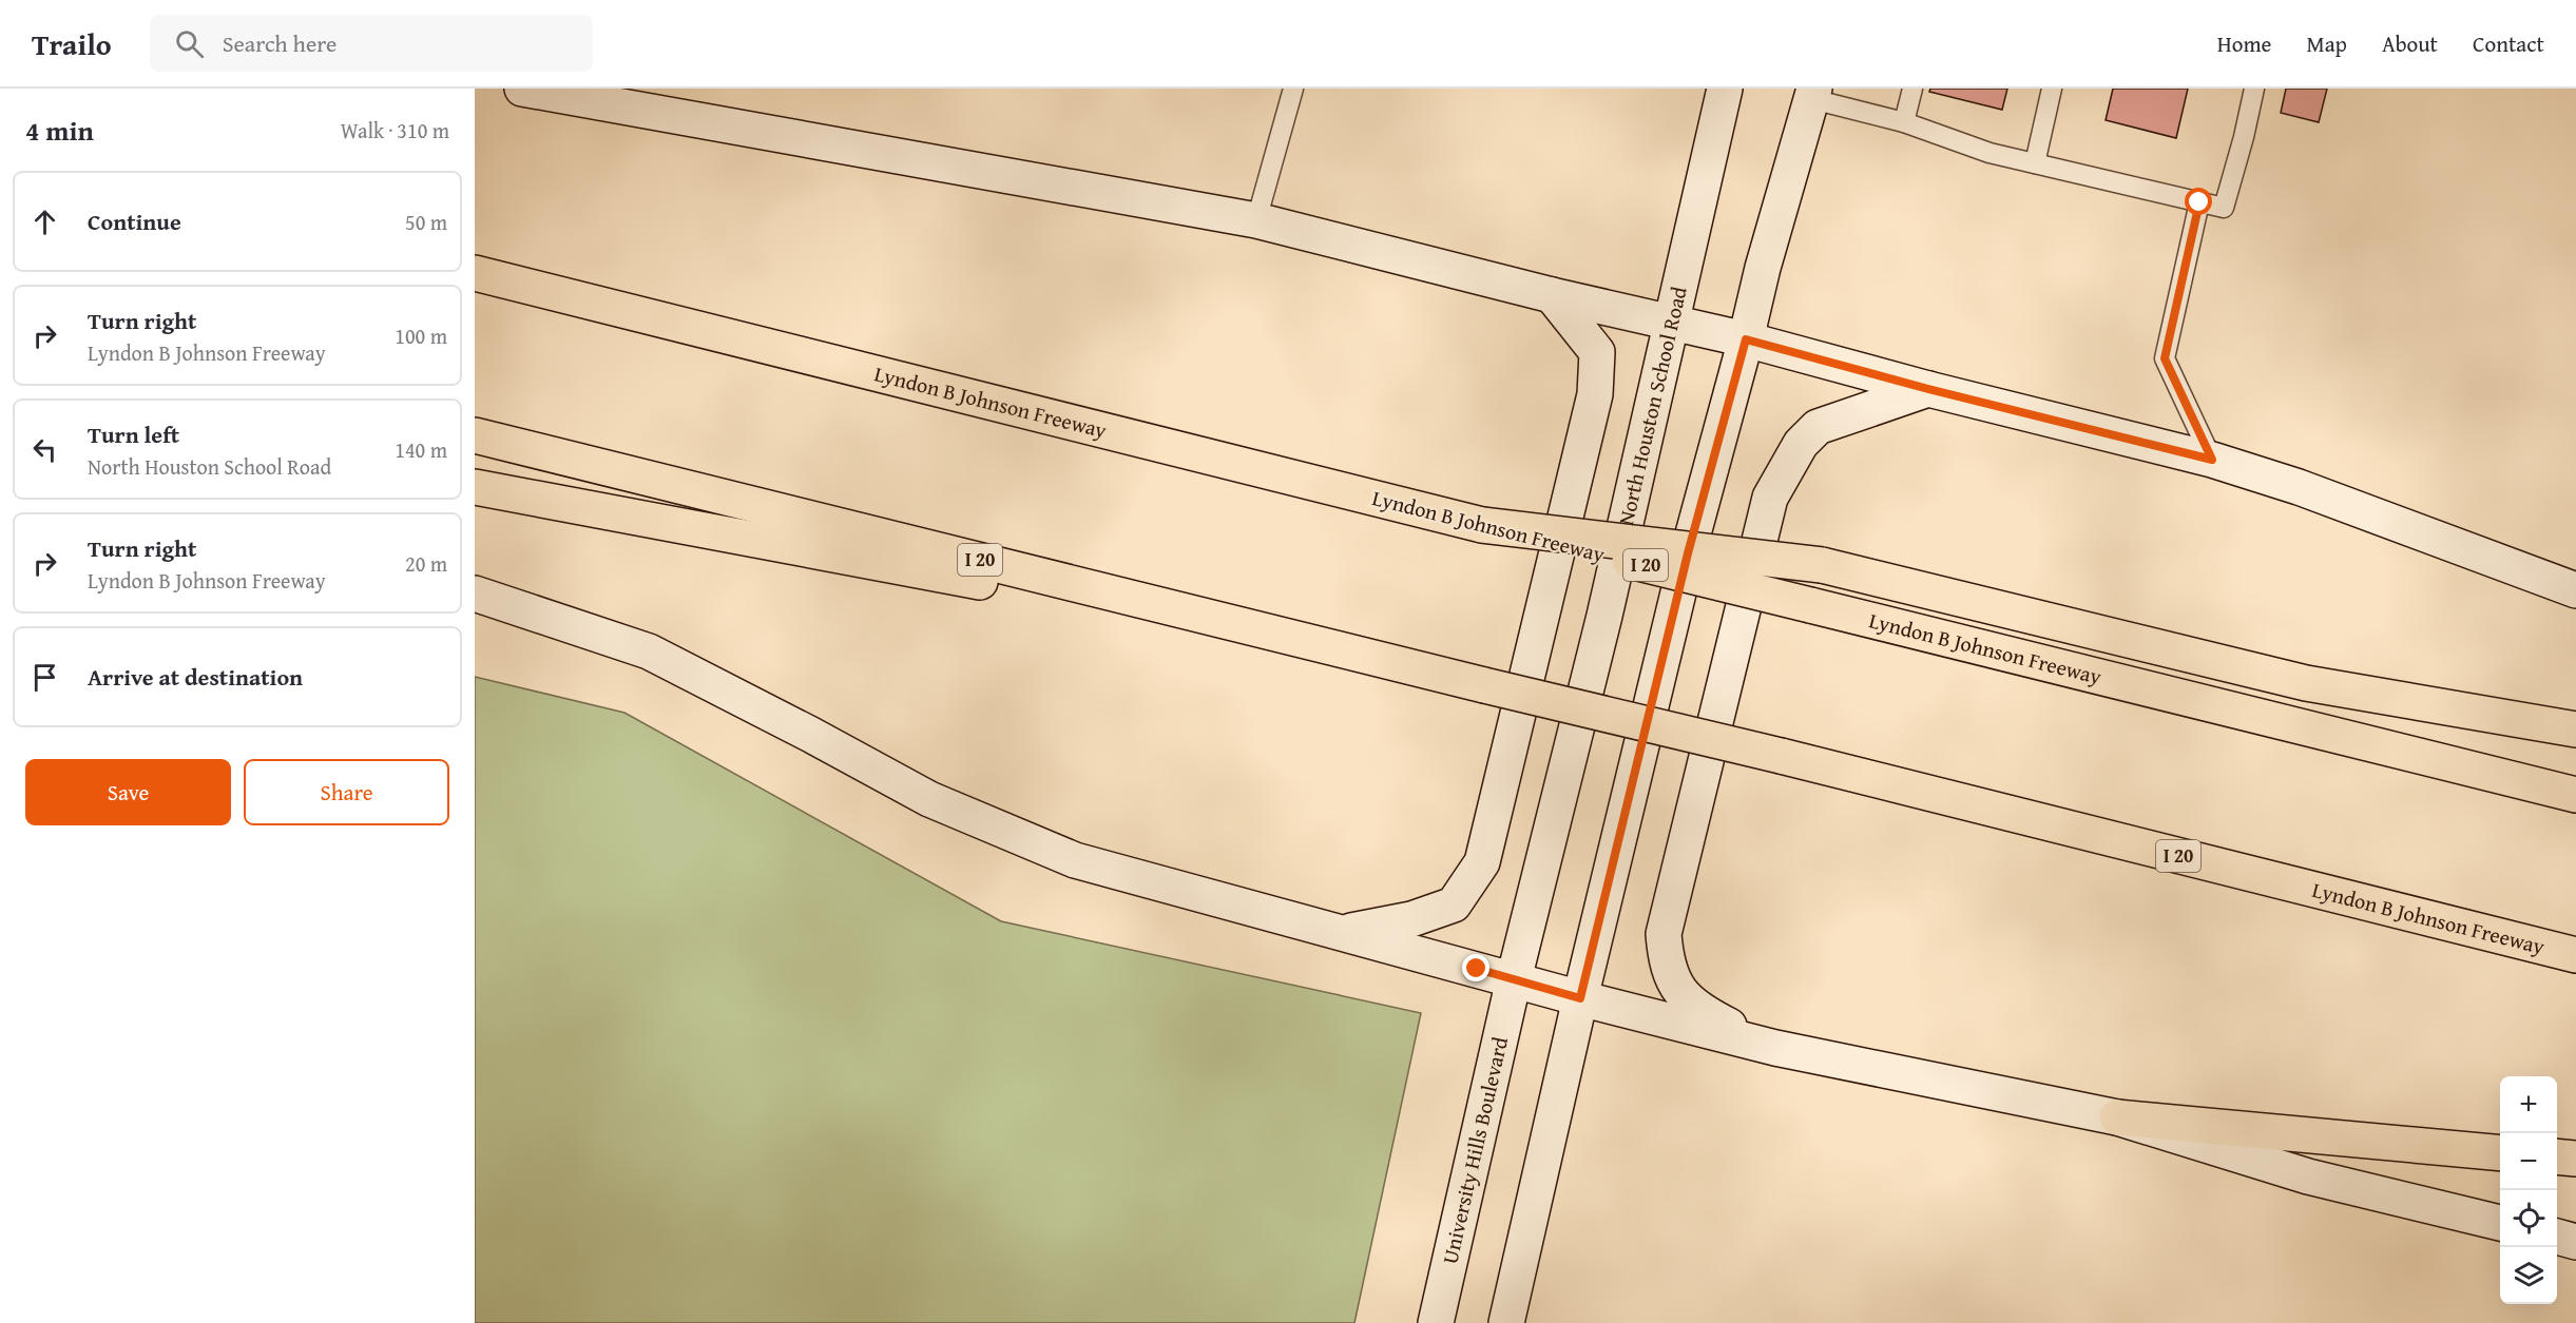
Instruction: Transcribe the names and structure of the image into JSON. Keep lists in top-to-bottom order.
{
  "streets": {
    "highway": ["Lyndon B Johnson Freeway", "I 20"],
    "main road": ["North Houston School Road", "University Hills Boulevard"]
  },
  "crossings": [
    ["North Houston School Road", "University Hills Boulevard"]
  ],
  "page": {
    "header": "Trailo",
    "search": "Search here",
    "nav": [
      "Home",
      "Map",
      "About",
      "Contact"
    ],
    "heading": ["4 min", "Walk · 310 m"],
    "list": [
      ["Continue", "50 m"],
      ["Turn right", "Lyndon B Johnson Freeway", "100 m"],
      ["Turn left", "North Houston School Road", "140 m"],
      ["Turn right", "Lyndon B Johnson Freeway", "20 m"],
      "Arrive at destination"
    ],
    "buttons": ["Save", "Share"],
    "map_buttons": ["+", "−"]
  }
}
